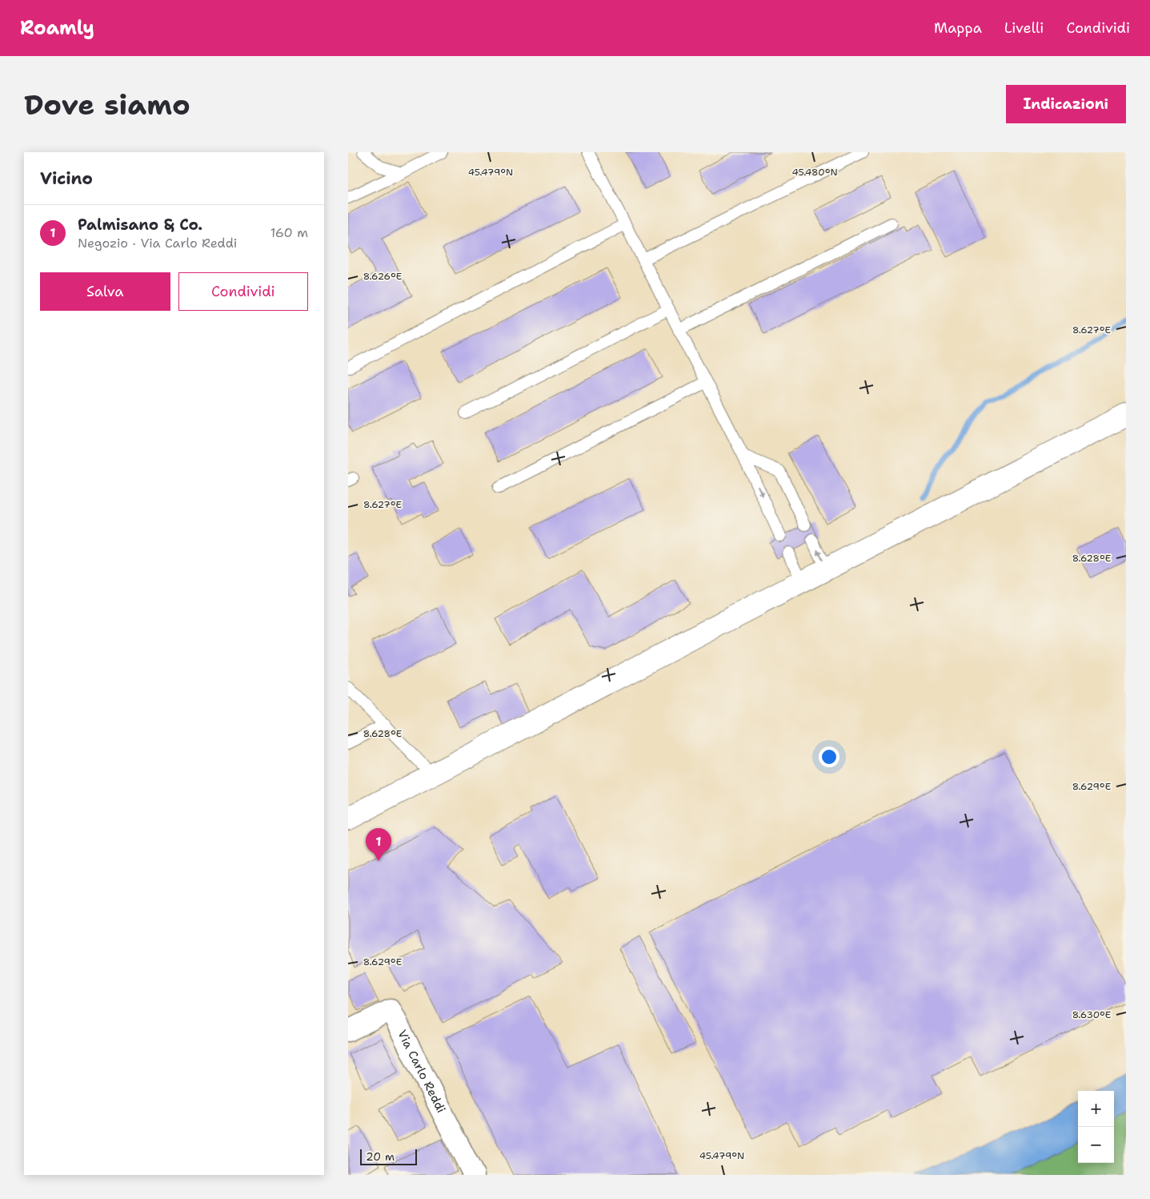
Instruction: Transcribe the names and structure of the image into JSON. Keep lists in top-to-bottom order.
{
  "streets": {
    "street": ["Via Carlo Reddi"]
  },
  "scale_bar": "20 m",
  "page": {
    "header": "Roamly",
    "nav": ["Mappa", "Livelli", "Condividi"],
    "buttons": [
      "Indicazioni",
      ["Salva", "Condividi"]
    ],
    "title": "Dove siamo",
    "heading": "Vicino",
    "list": [
      {
        "mark": "1",
        "name": "Palmisano & Co.",
        "note": "Negozio · Via Carlo Reddi",
        "value": "160 m"
      }
    ],
    "pins": "1",
    "map_buttons": ["+", "−"],
    "scale": "20 m"
  },
  "coordinates": [
    "45.479°N",
    "45.480°N",
    "8.626°E",
    "8.627°E",
    "8.628°E",
    "8.629°E",
    "8.630°E"
  ]
}
